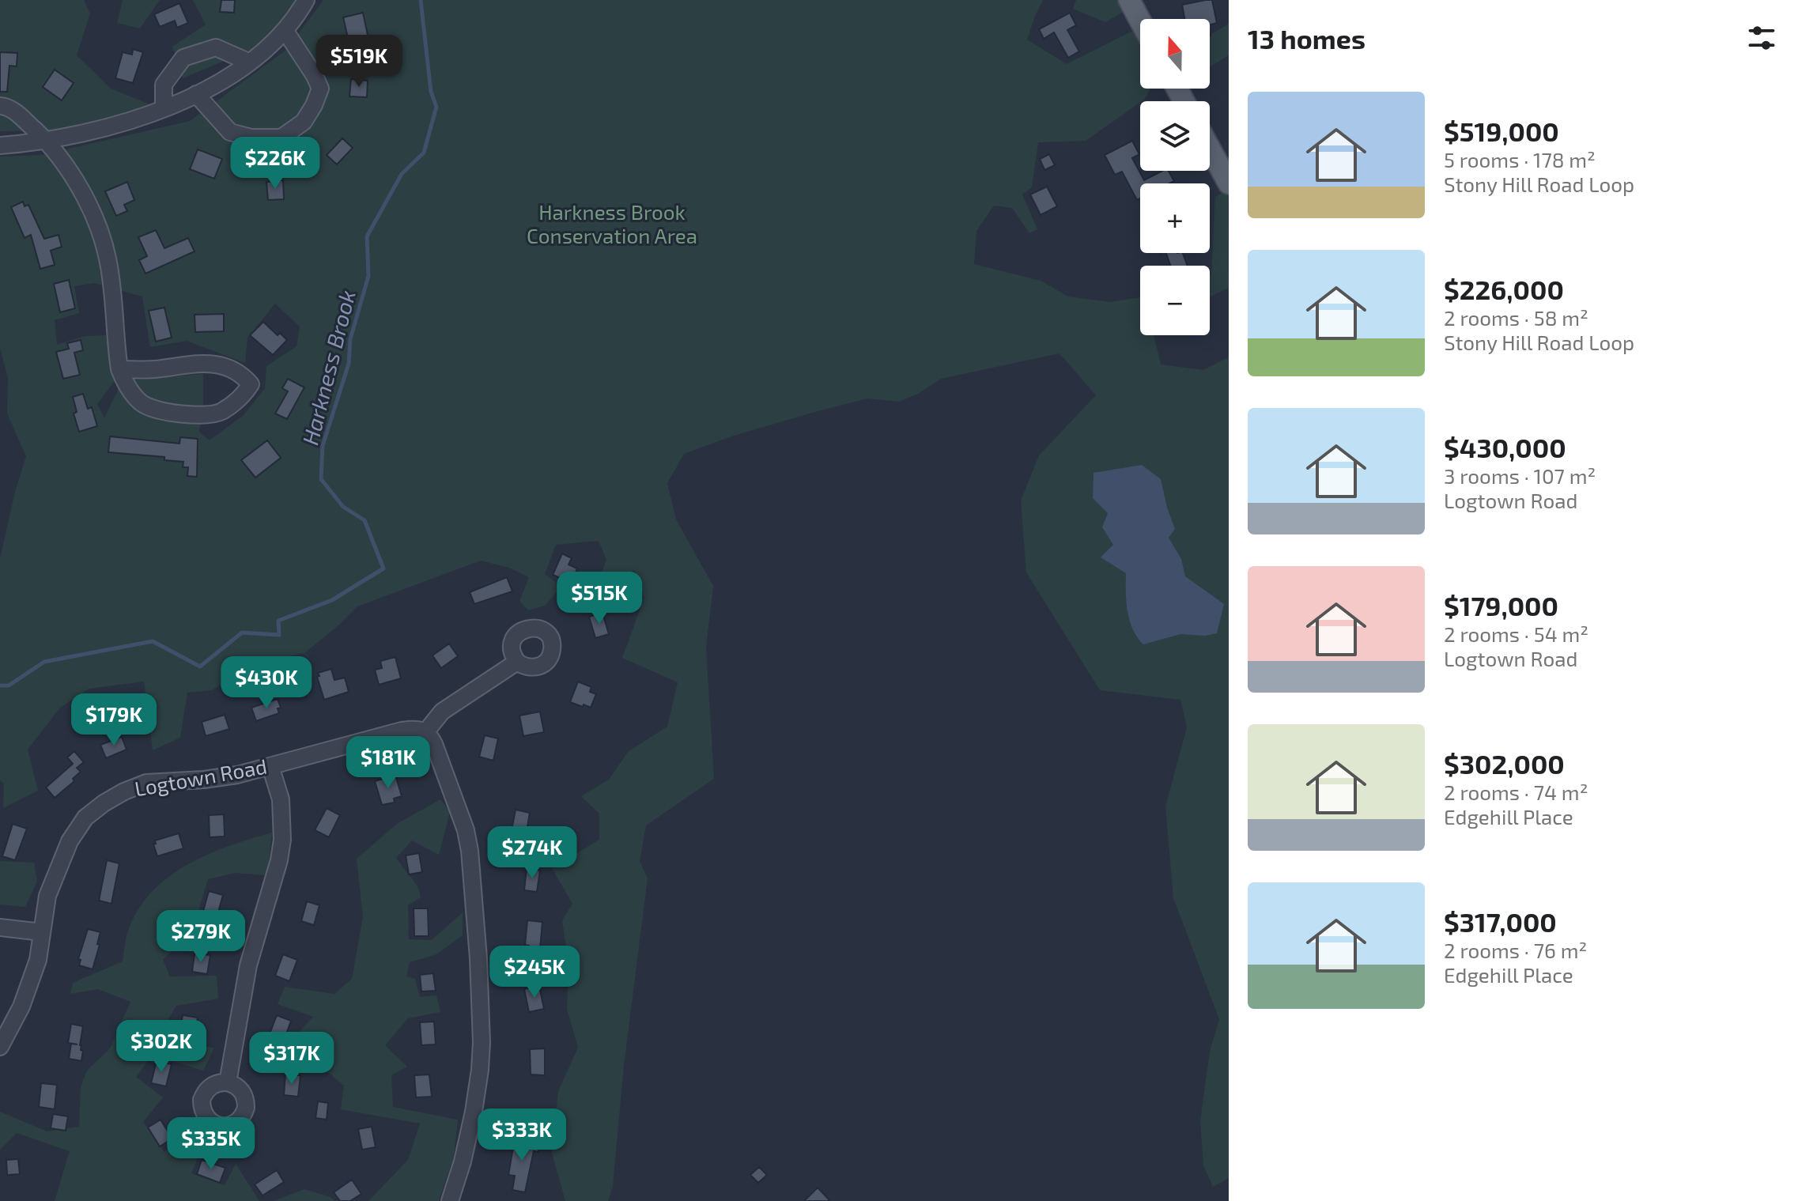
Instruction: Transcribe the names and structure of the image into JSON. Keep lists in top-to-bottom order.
{
  "streets": {
    "street": ["Logtown Road"]
  },
  "water": ["Harkness Brook"],
  "parks": ["Harkness Brook Conservation Area"],
  "north": "top",
  "page": {
    "heading": "13 homes",
    "map_buttons": ["+", "−"],
    "price": [
      "$519K",
      "$226K",
      "$515K",
      "$430K",
      "$179K",
      "$181K",
      "$274K",
      "$279K",
      "$245K",
      "$302K",
      "$317K",
      "$333K",
      "$335K"
    ],
    "list": [
      {
        "name": "$519,000",
        "note": "5 rooms · 178 m² · Stony Hill Road Loop"
      },
      {
        "name": "$226,000",
        "note": "2 rooms · 58 m² · Stony Hill Road Loop"
      },
      {
        "name": "$430,000",
        "note": "3 rooms · 107 m² · Logtown Road"
      },
      {
        "name": "$179,000",
        "note": "2 rooms · 54 m² · Logtown Road"
      },
      {
        "name": "$302,000",
        "note": "2 rooms · 74 m² · Edgehill Place"
      },
      {
        "name": "$317,000",
        "note": "2 rooms · 76 m² · Edgehill Place"
      }
    ]
  }
}
